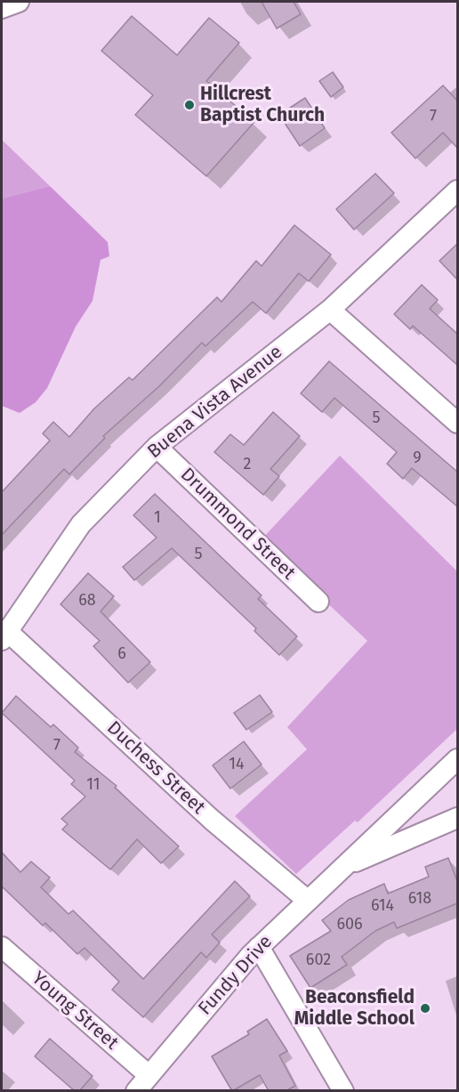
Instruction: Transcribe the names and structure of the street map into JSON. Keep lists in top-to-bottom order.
{
  "streets": {
    "street": [
      "Buena Vista Avenue",
      "Drummond Street",
      "Duchess Street",
      "Fundy Drive",
      "Young Street"
    ]
  },
  "crossings": [
    ["Buena Vista Avenue", "Drummond Street"],
    ["Buena Vista Avenue", "Duchess Street"],
    ["Duchess Street", "Fundy Drive"],
    ["Fundy Drive", "Young Street"]
  ],
  "places": ["Hillcrest Baptist Church", "Beaconsfield Middle School"],
  "house_numbers": [
    "7",
    "5",
    "9",
    "2",
    "1",
    "5",
    "68",
    "6",
    "7",
    "14",
    "11",
    "618",
    "614",
    "606",
    "602"
  ]
}
